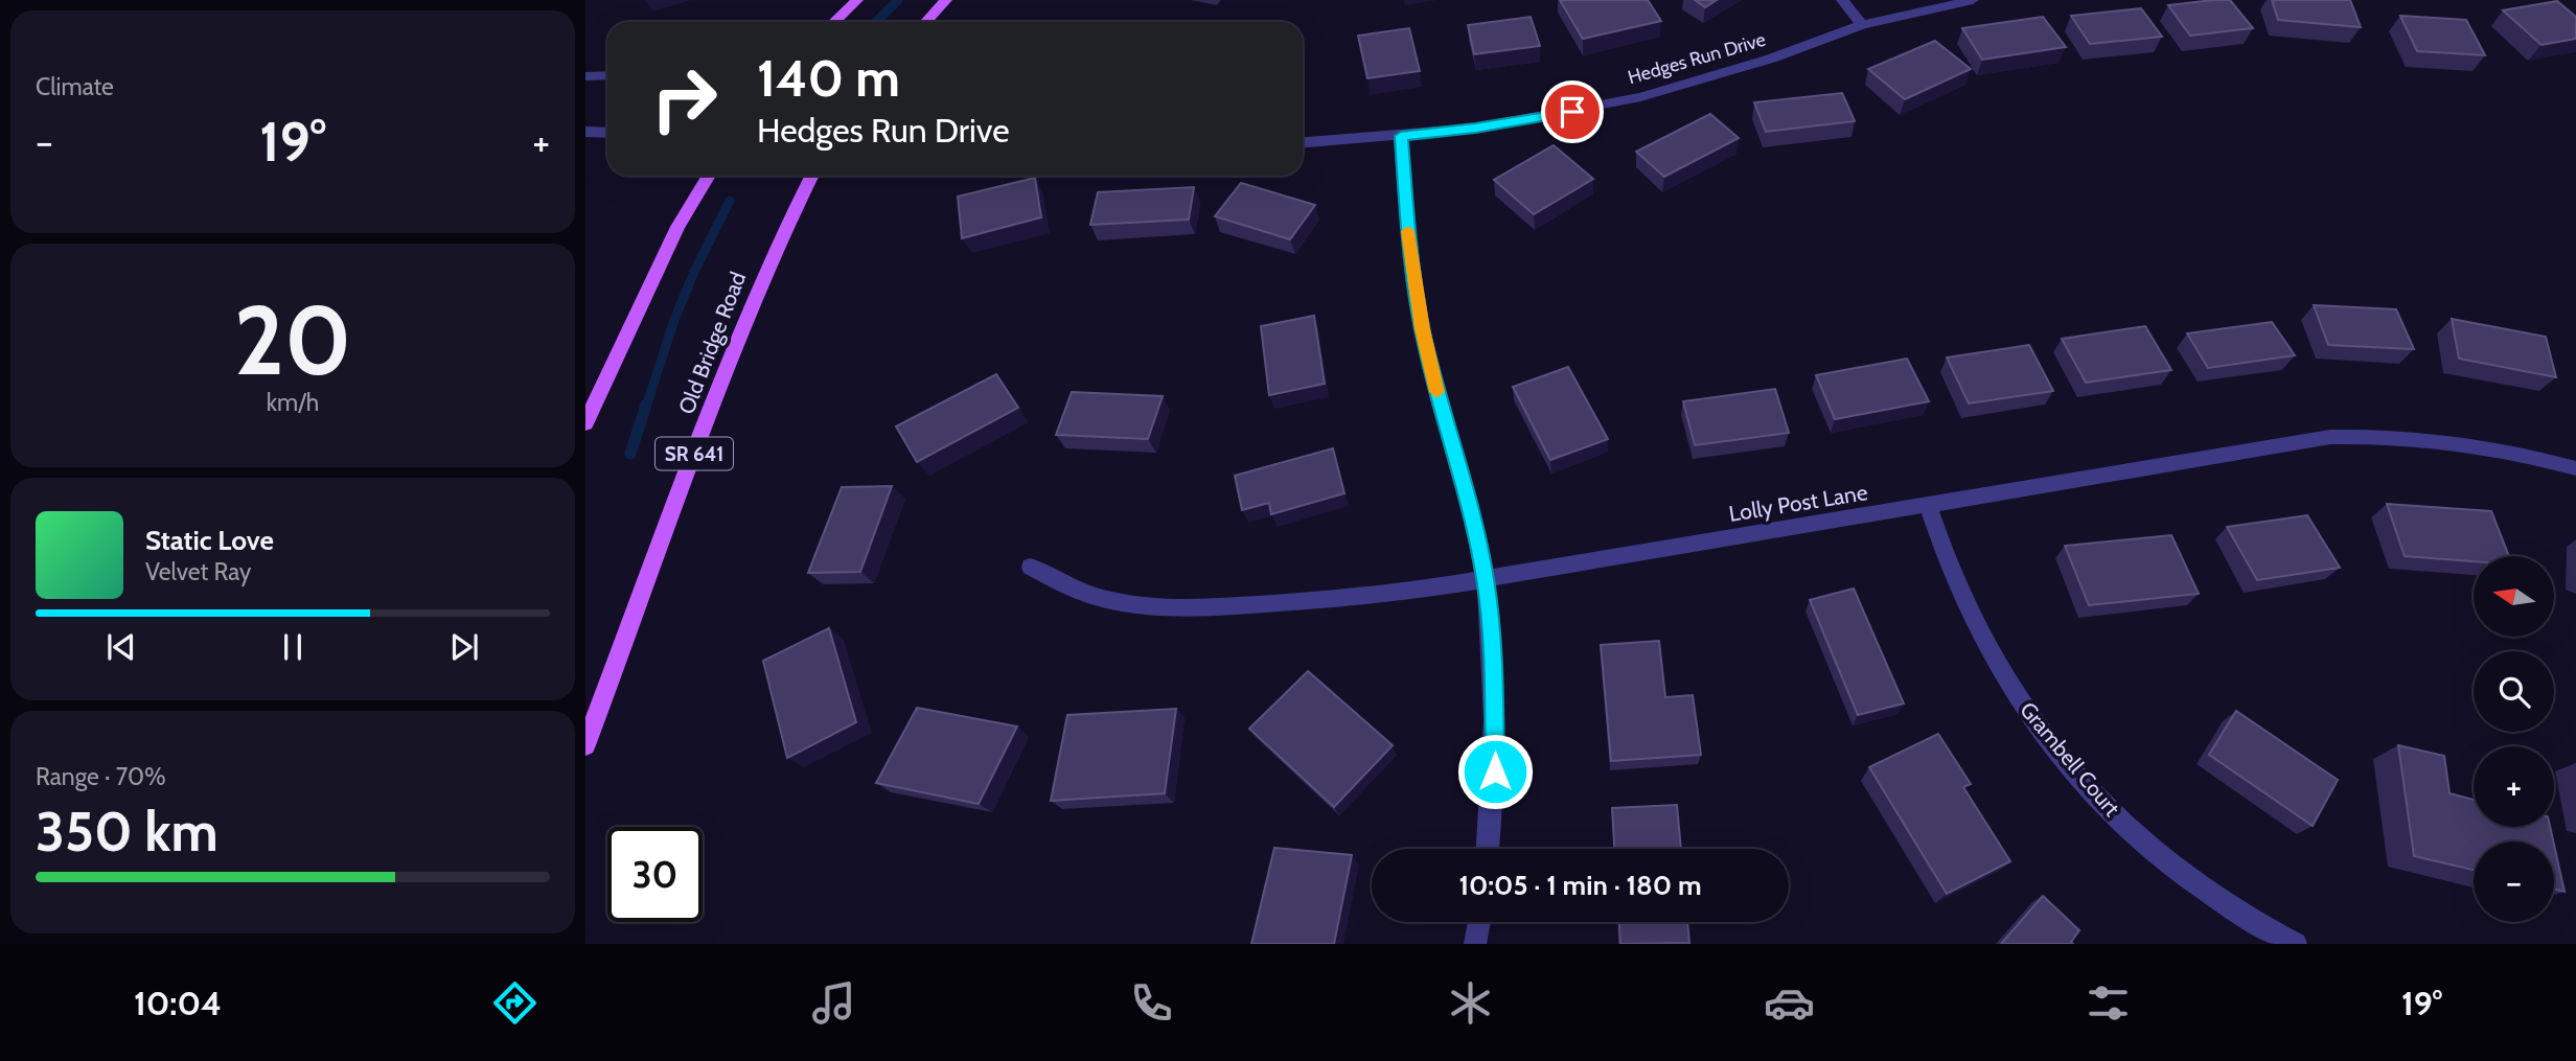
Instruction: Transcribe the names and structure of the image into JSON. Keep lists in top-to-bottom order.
{
  "streets": {
    "main road": ["Old Bridge Road", "SR 641"],
    "street": ["Hedges Run Drive", "Lolly Post Lane", "Grambell Court"]
  },
  "crossings": [
    ["Lolly Post Lane", "Grambell Court"]
  ],
  "north": "left",
  "page": {
    "tile": [
      "Climate",
      ["20", "km/h"],
      ["Range · 70%", "350 km"]
    ],
    "turn": ["140 m", "Hedges Run Drive"],
    "heat": ["−", "19°", "+"],
    "song": ["Static Love", "Velvet Ray"],
    "map_buttons": ["+", "−"],
    "limit": "30",
    "trip": "10:05 · 1 min · 180 m",
    "tabs": ["10:04", "19°"]
  }
}
